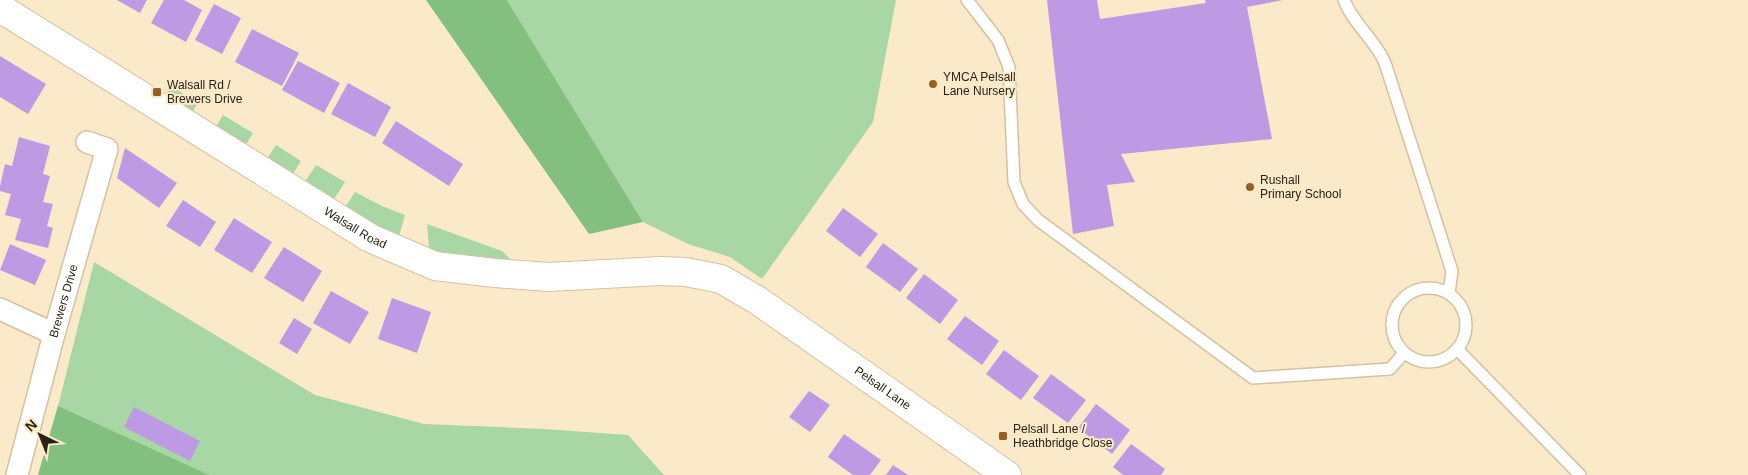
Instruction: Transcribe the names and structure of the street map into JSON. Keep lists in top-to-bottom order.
{
  "streets": {
    "main road": ["Walsall Road", "Pelsall Lane"],
    "street": ["Brewers Drive"]
  },
  "crossings": [
    ["Walsall Road", "Pelsall Lane"]
  ],
  "places": {
    "other": ["YMCA Pelsall Lane Nursery", "Rushall Primary School"],
    "transit": ["Walsall Rd / Brewers Drive", "Pelsall Lane / Heathbridge Close"]
  },
  "north": "top left"
}
